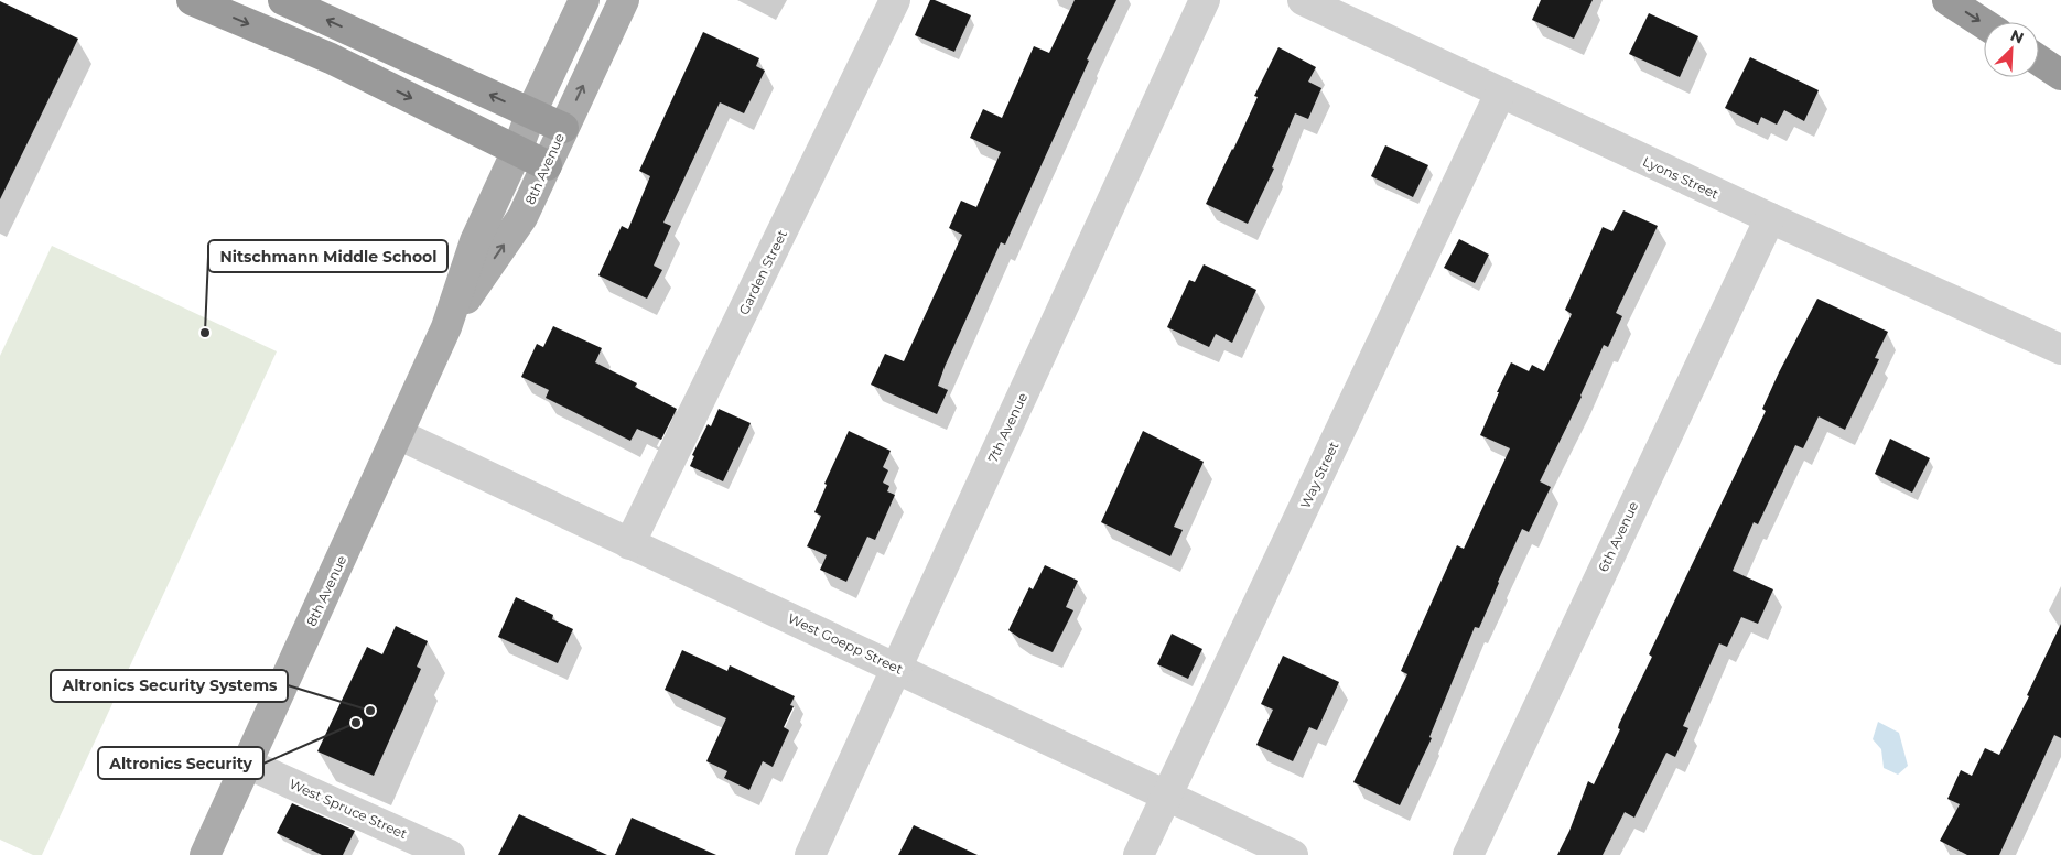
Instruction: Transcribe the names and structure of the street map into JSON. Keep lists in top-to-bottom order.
{
  "streets": {
    "main road": ["8th Avenue"],
    "street": [
      "Lyons Street",
      "Garden Street",
      "7th Avenue",
      "Way Street",
      "6th Avenue",
      "West Goepp Street",
      "West Spruce Street"
    ]
  },
  "crossings": [
    ["8th Avenue", "West Goepp Street"],
    ["8th Avenue", "West Spruce Street"],
    ["Lyons Street", "Way Street"],
    ["Lyons Street", "6th Avenue"],
    ["Garden Street", "West Goepp Street"],
    ["7th Avenue", "West Goepp Street"],
    ["Way Street", "West Goepp Street"]
  ],
  "places": ["Nitschmann Middle School", "Altronics Security Systems", "Altronics Security"],
  "north": "top right"
}
